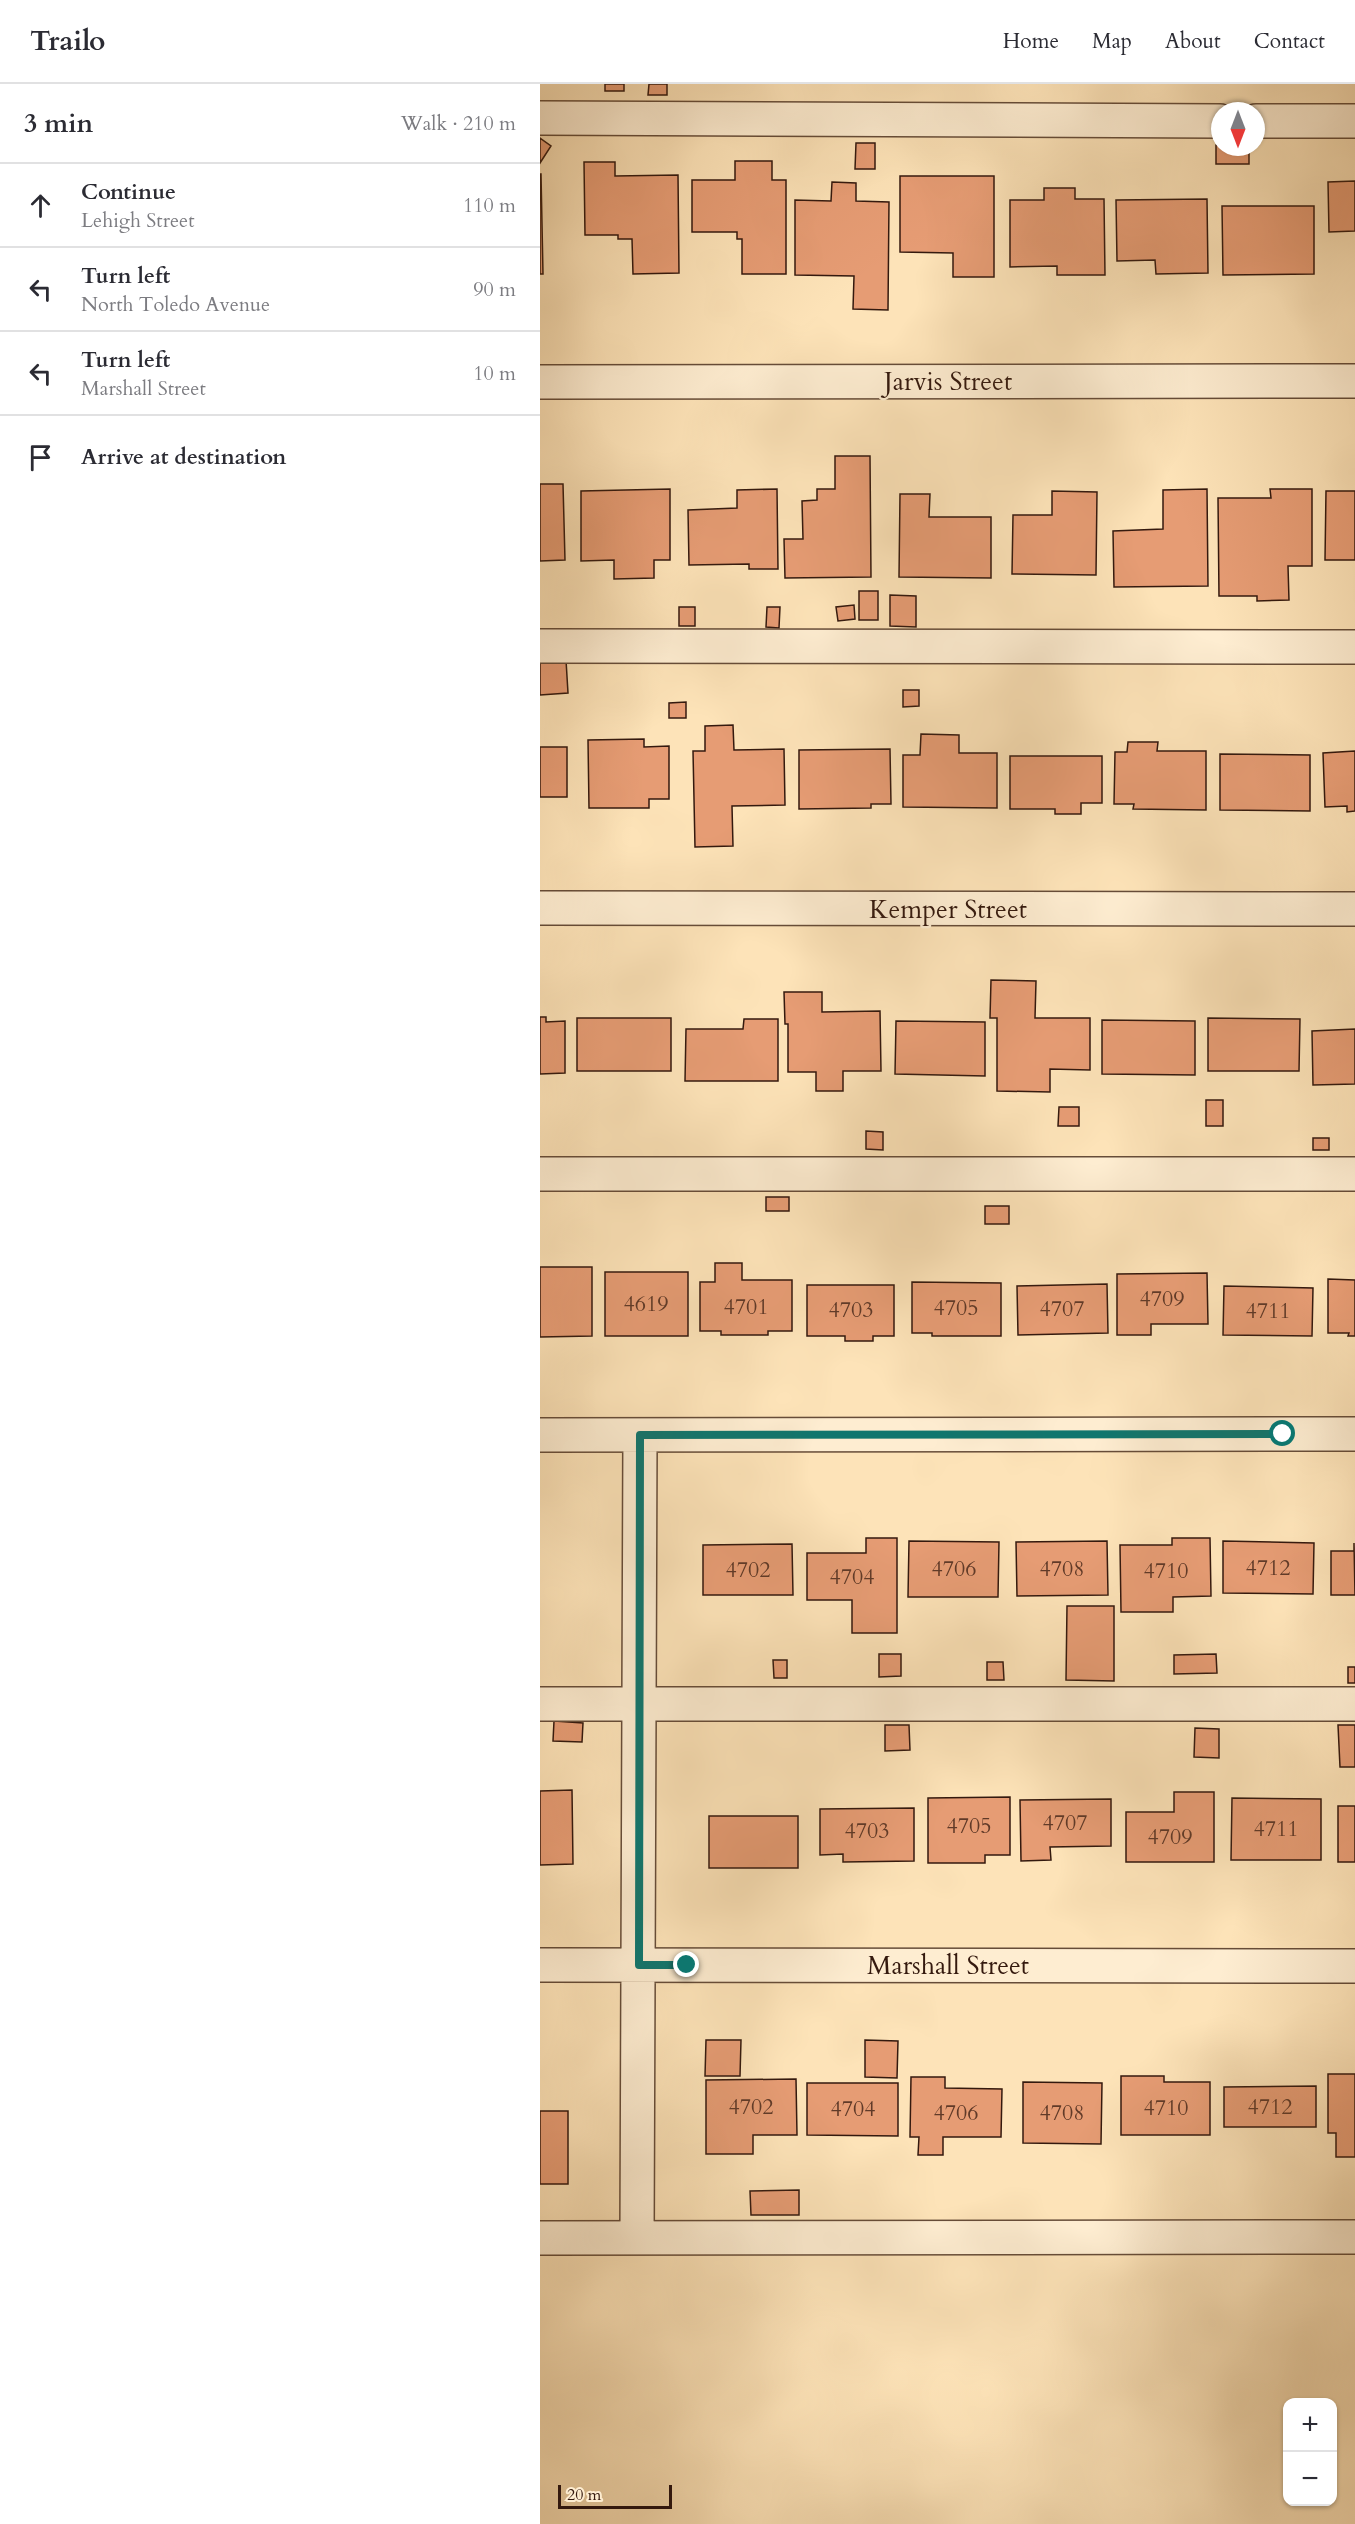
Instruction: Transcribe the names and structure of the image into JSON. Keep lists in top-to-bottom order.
{
  "streets": {
    "street": ["Jarvis Street", "Kemper Street", "Marshall Street"]
  },
  "house_numbers": [
    "4709",
    "4619",
    "4701",
    "4705",
    "4707",
    "4703",
    "4711",
    "4712",
    "4706",
    "4708",
    "4702",
    "4710",
    "4704",
    "4707",
    "4705",
    "4711",
    "4703",
    "4709",
    "4702",
    "4712",
    "4710",
    "4704",
    "4706",
    "4708"
  ],
  "scale_bar": "20 m",
  "north": "bottom",
  "page": {
    "header": "Trailo",
    "nav": [
      "Home",
      "Map",
      "About",
      "Contact"
    ],
    "heading": ["3 min", "Walk · 210 m"],
    "list": [
      ["Continue", "Lehigh Street", "110 m"],
      ["Turn left", "North Toledo Avenue", "90 m"],
      ["Turn left", "Marshall Street", "10 m"],
      "Arrive at destination"
    ],
    "map_buttons": ["+", "−"],
    "scale": "20 m"
  }
}
